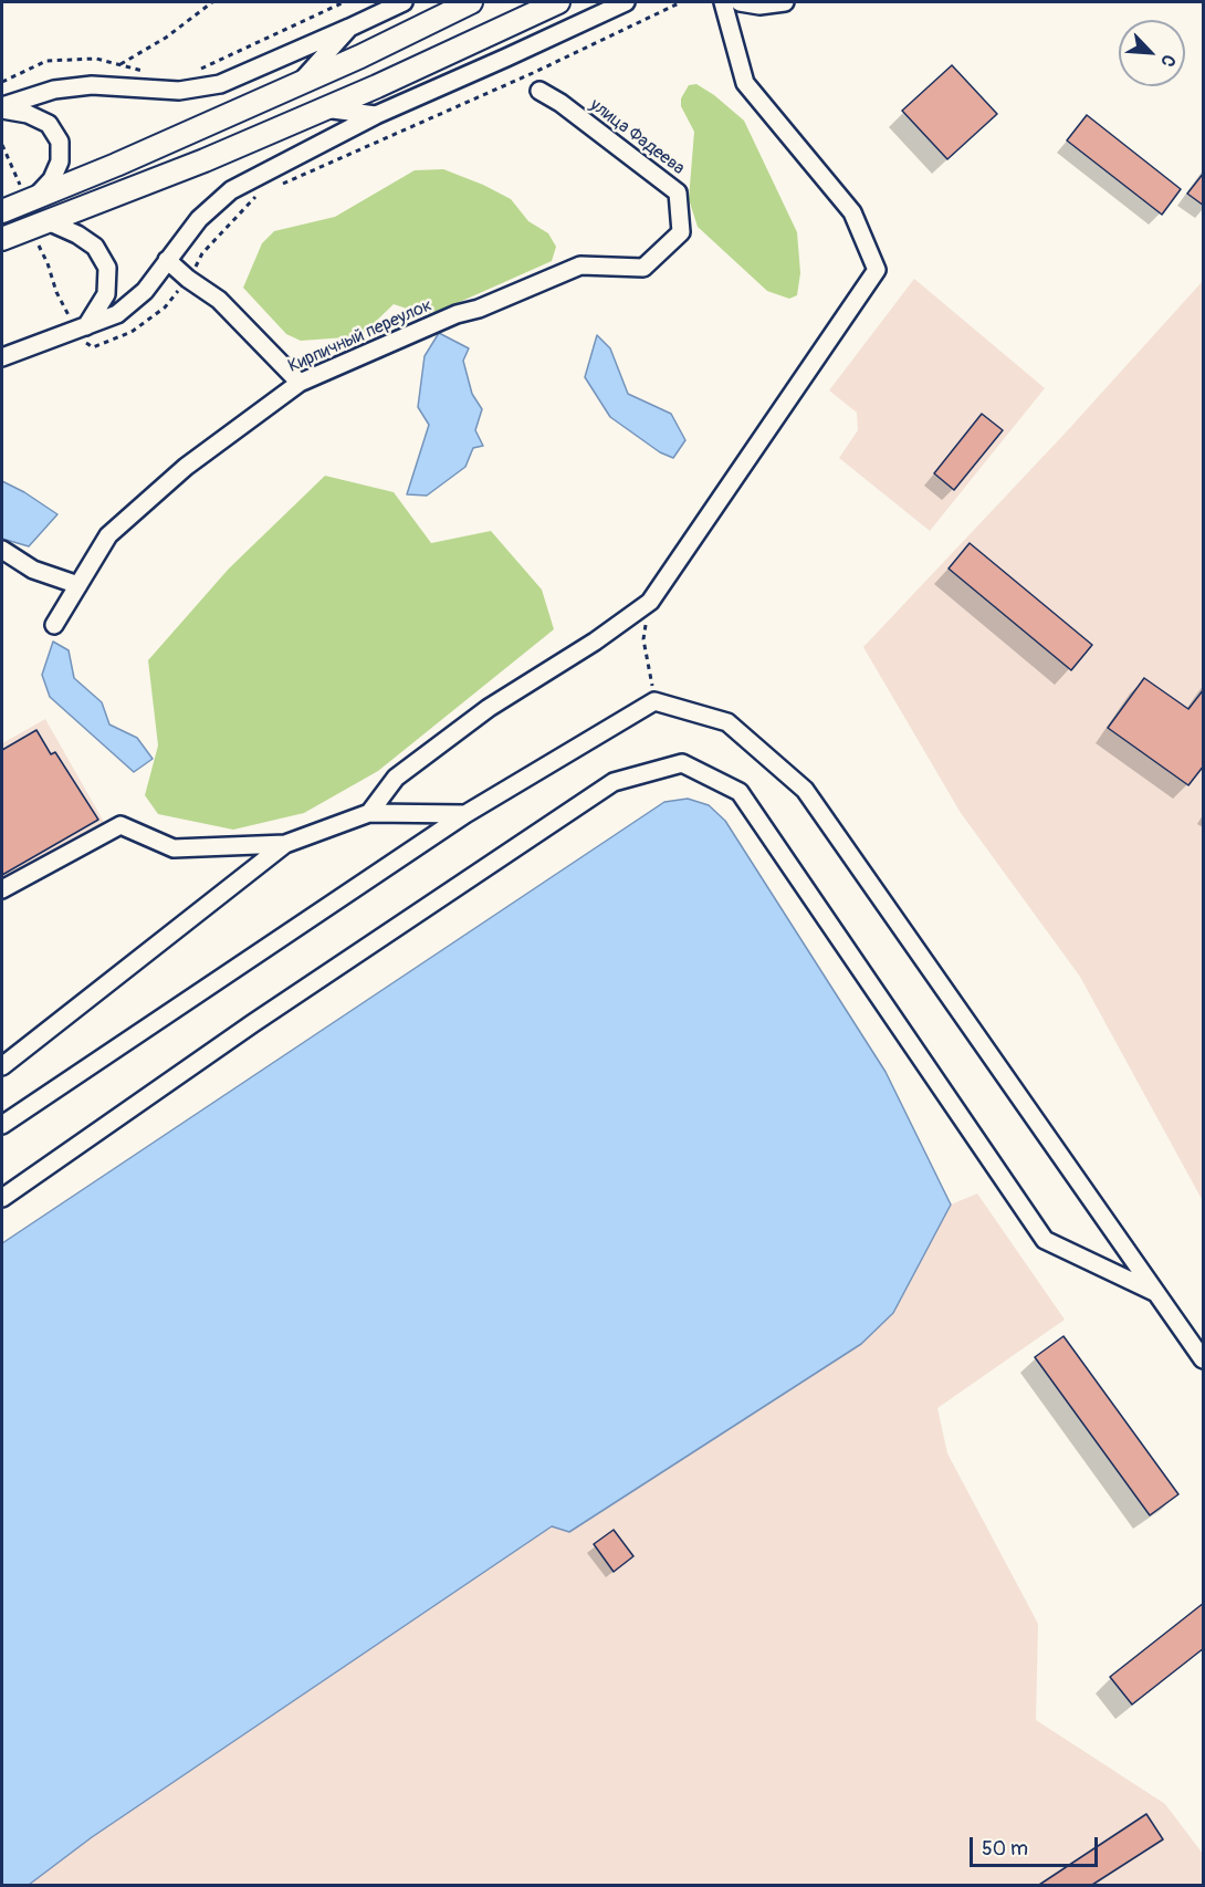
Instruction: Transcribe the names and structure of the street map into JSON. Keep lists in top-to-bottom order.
{
  "streets": {
    "street": ["улица Фадеева", "Кирпичный переулок"]
  },
  "crossings": [
    ["улица Фадеева", "Кирпичный переулок"]
  ],
  "scale_bar": "50 m",
  "north": "bottom right"
}
